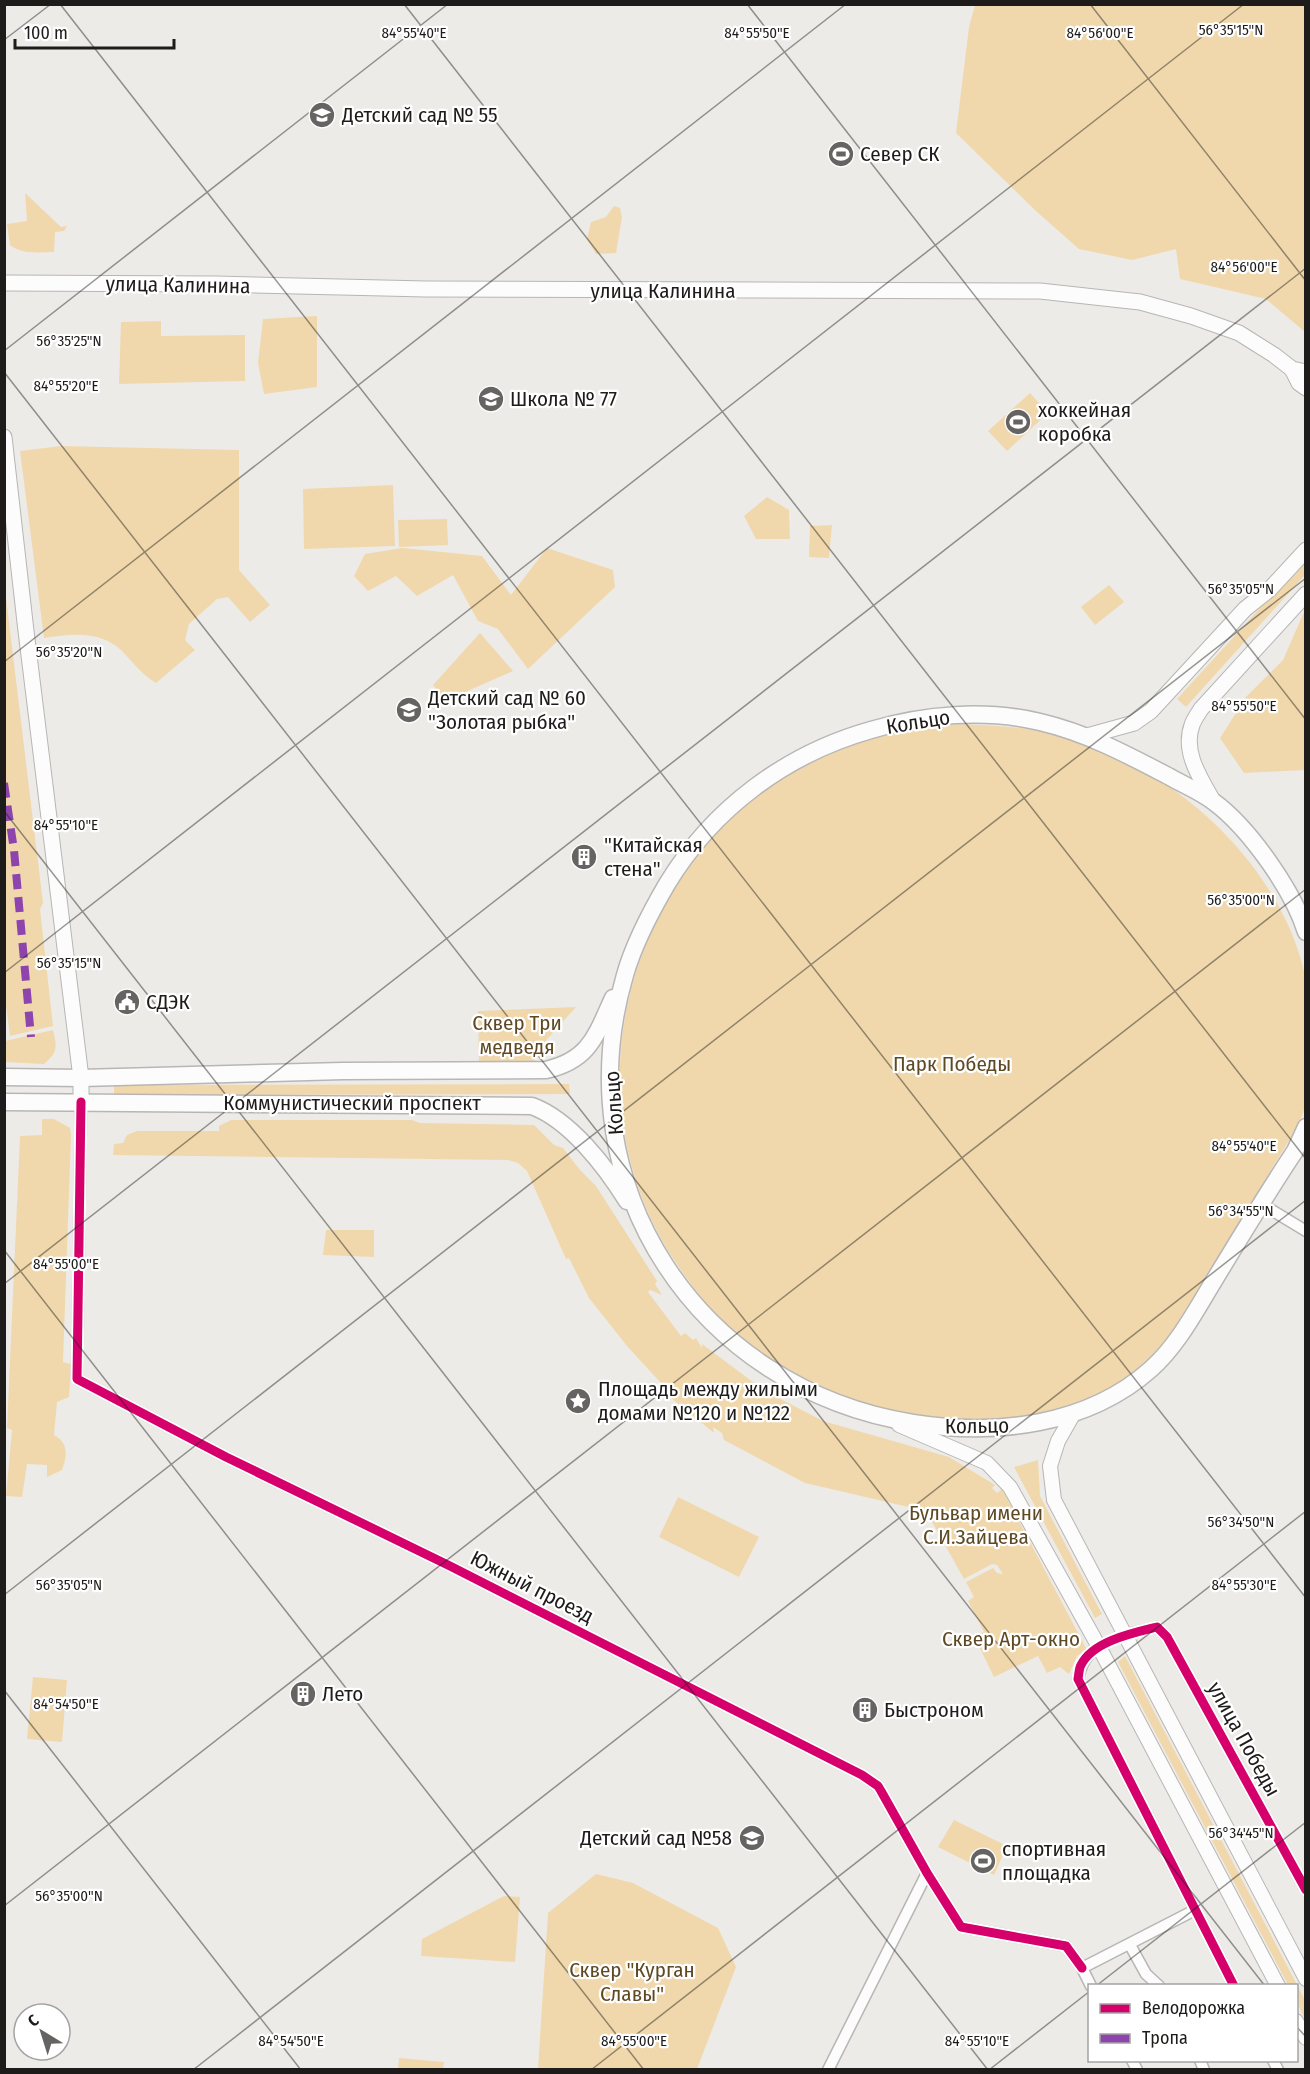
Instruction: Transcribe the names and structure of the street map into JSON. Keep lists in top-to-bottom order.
{
  "streets": {
    "main road": ["улица Калинина", "Кольцо", "Коммунистический проспект"],
    "street": ["Южный проезд", "улица Победы"]
  },
  "crossings": [
    ["Кольцо", "Коммунистический проспект"],
    ["Коммунистический проспект", "Южный проезд"]
  ],
  "parks": [
    "Сквер Три медведя",
    "Парк Победы",
    "Бульвар имени С.И.Зайцева",
    "Сквер Арт-окно",
    "Сквер \"Курган Славы\""
  ],
  "places": {
    "school or university": [
      "Детский сад № 55",
      "Школа № 77",
      "Детский сад № 60 \"Золотая рыбка\"",
      "Детский сад №58"
    ],
    "sports": ["Север СК", "хоккейная коробка", "спортивная площадка"],
    "building": ["\"Китайская стена\"", "Лето", "Быстроном"],
    "public building": ["СДЭК"],
    "place": ["Площадь между жилыми домами №120 и №122"]
  },
  "legend": ["Велодорожка", "Тропа"],
  "scale_bar": "100 m",
  "north": "top left",
  "coordinates": [
    "56°35'15\"N",
    "84°56'00\"E",
    "84°55'40\"E",
    "84°55'50\"E",
    "56°35'25\"N",
    "84°55'20\"E",
    "56°35'05\"N",
    "56°35'20\"N",
    "84°55'10\"E",
    "56°35'00\"N",
    "56°34'55\"N",
    "84°55'00\"E",
    "56°34'50\"N",
    "84°55'30\"E",
    "84°54'50\"E",
    "56°34'45\"N"
  ]
}
